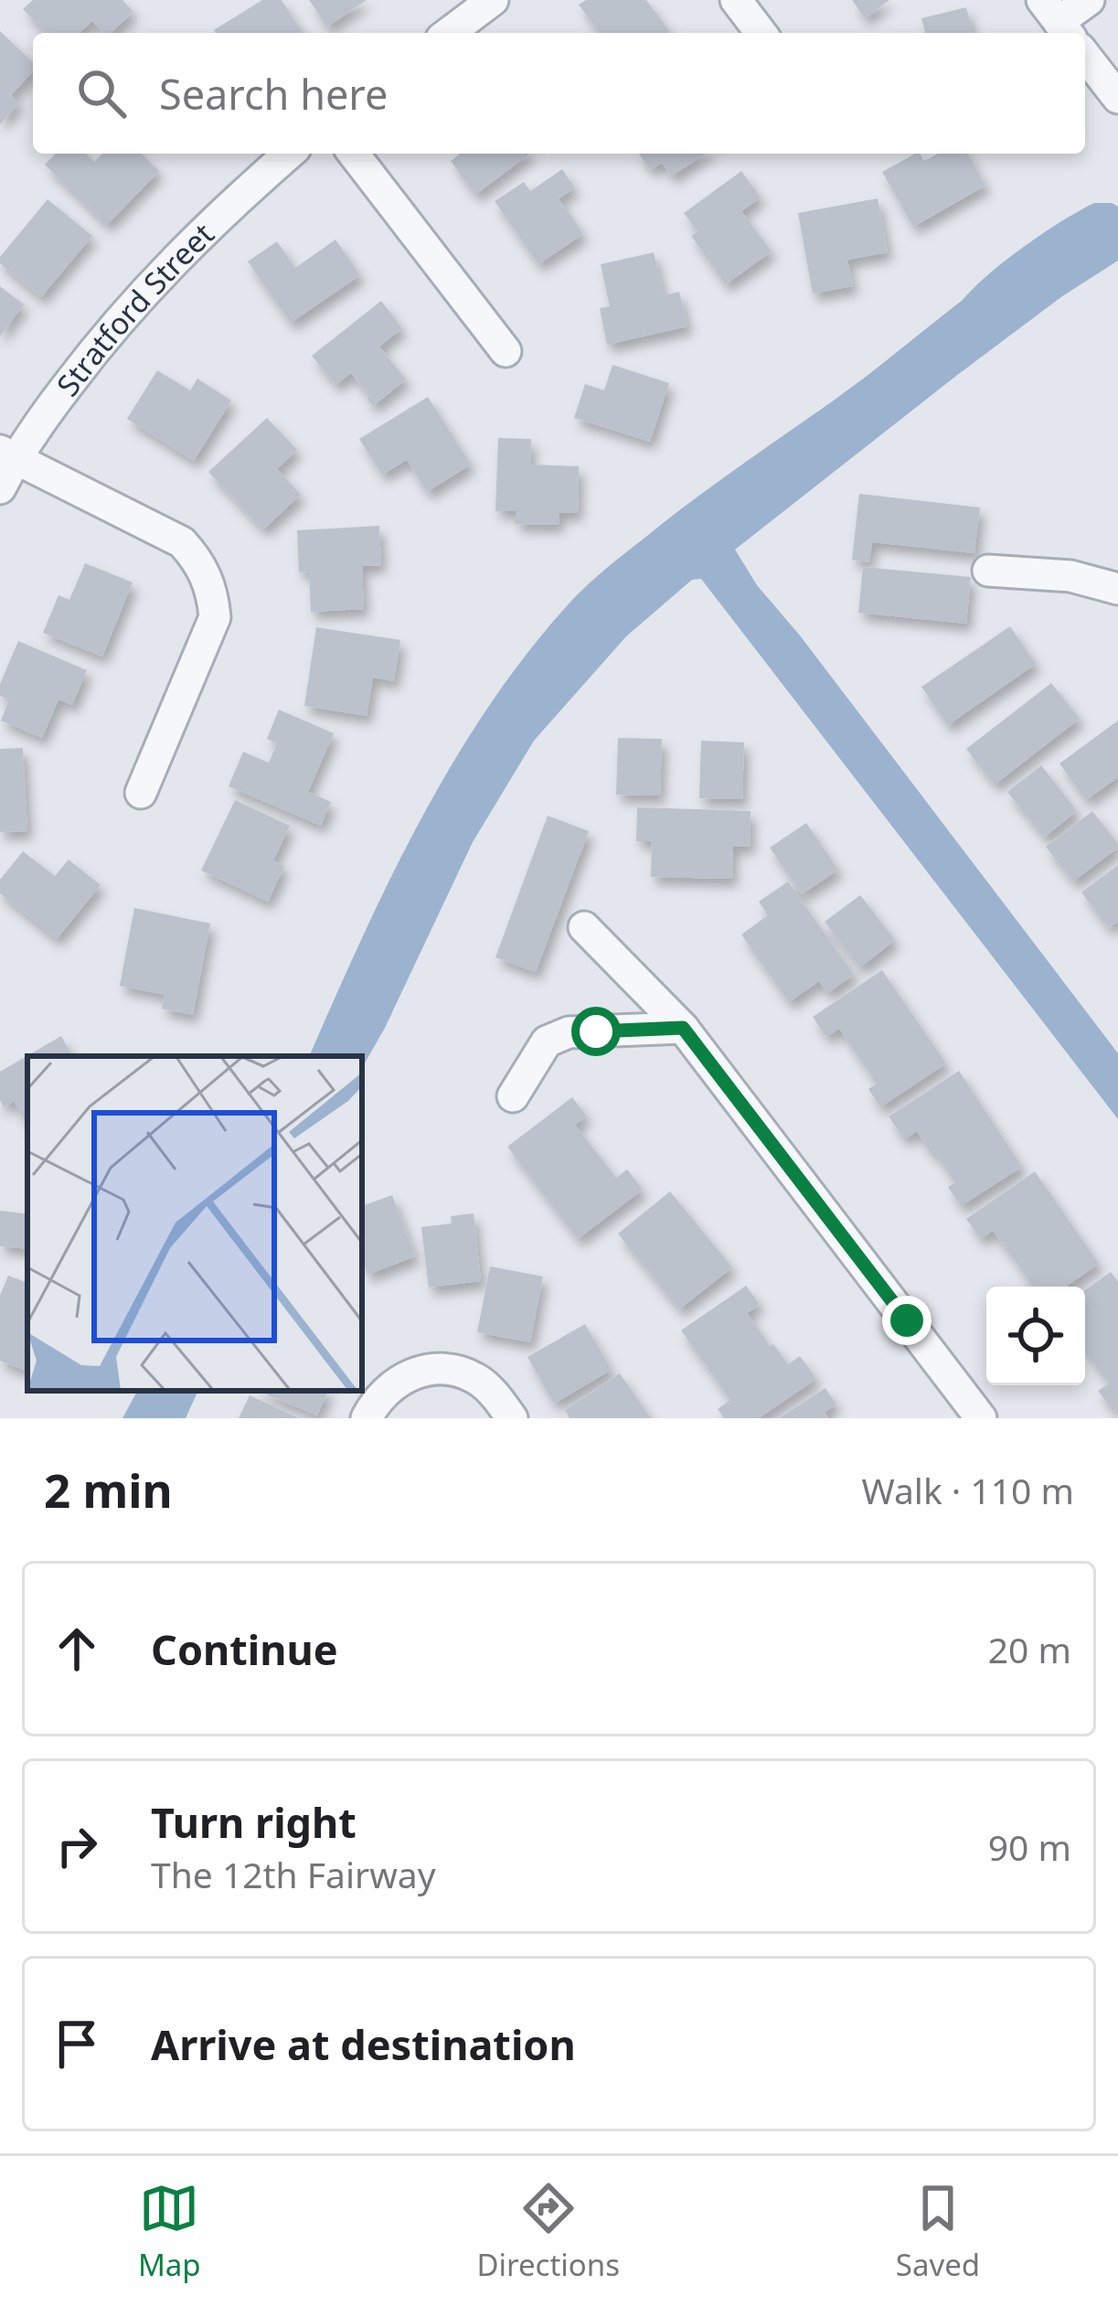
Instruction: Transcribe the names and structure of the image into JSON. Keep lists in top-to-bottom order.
{
  "streets": {
    "street": ["Stratford Street"]
  },
  "page": {
    "search": "Search here",
    "heading": ["2 min", "Walk · 110 m"],
    "list": [
      ["Continue", "20 m"],
      ["Turn right", "The 12th Fairway", "90 m"],
      "Arrive at destination"
    ],
    "nav": ["Map", "Directions", "Saved"]
  }
}
